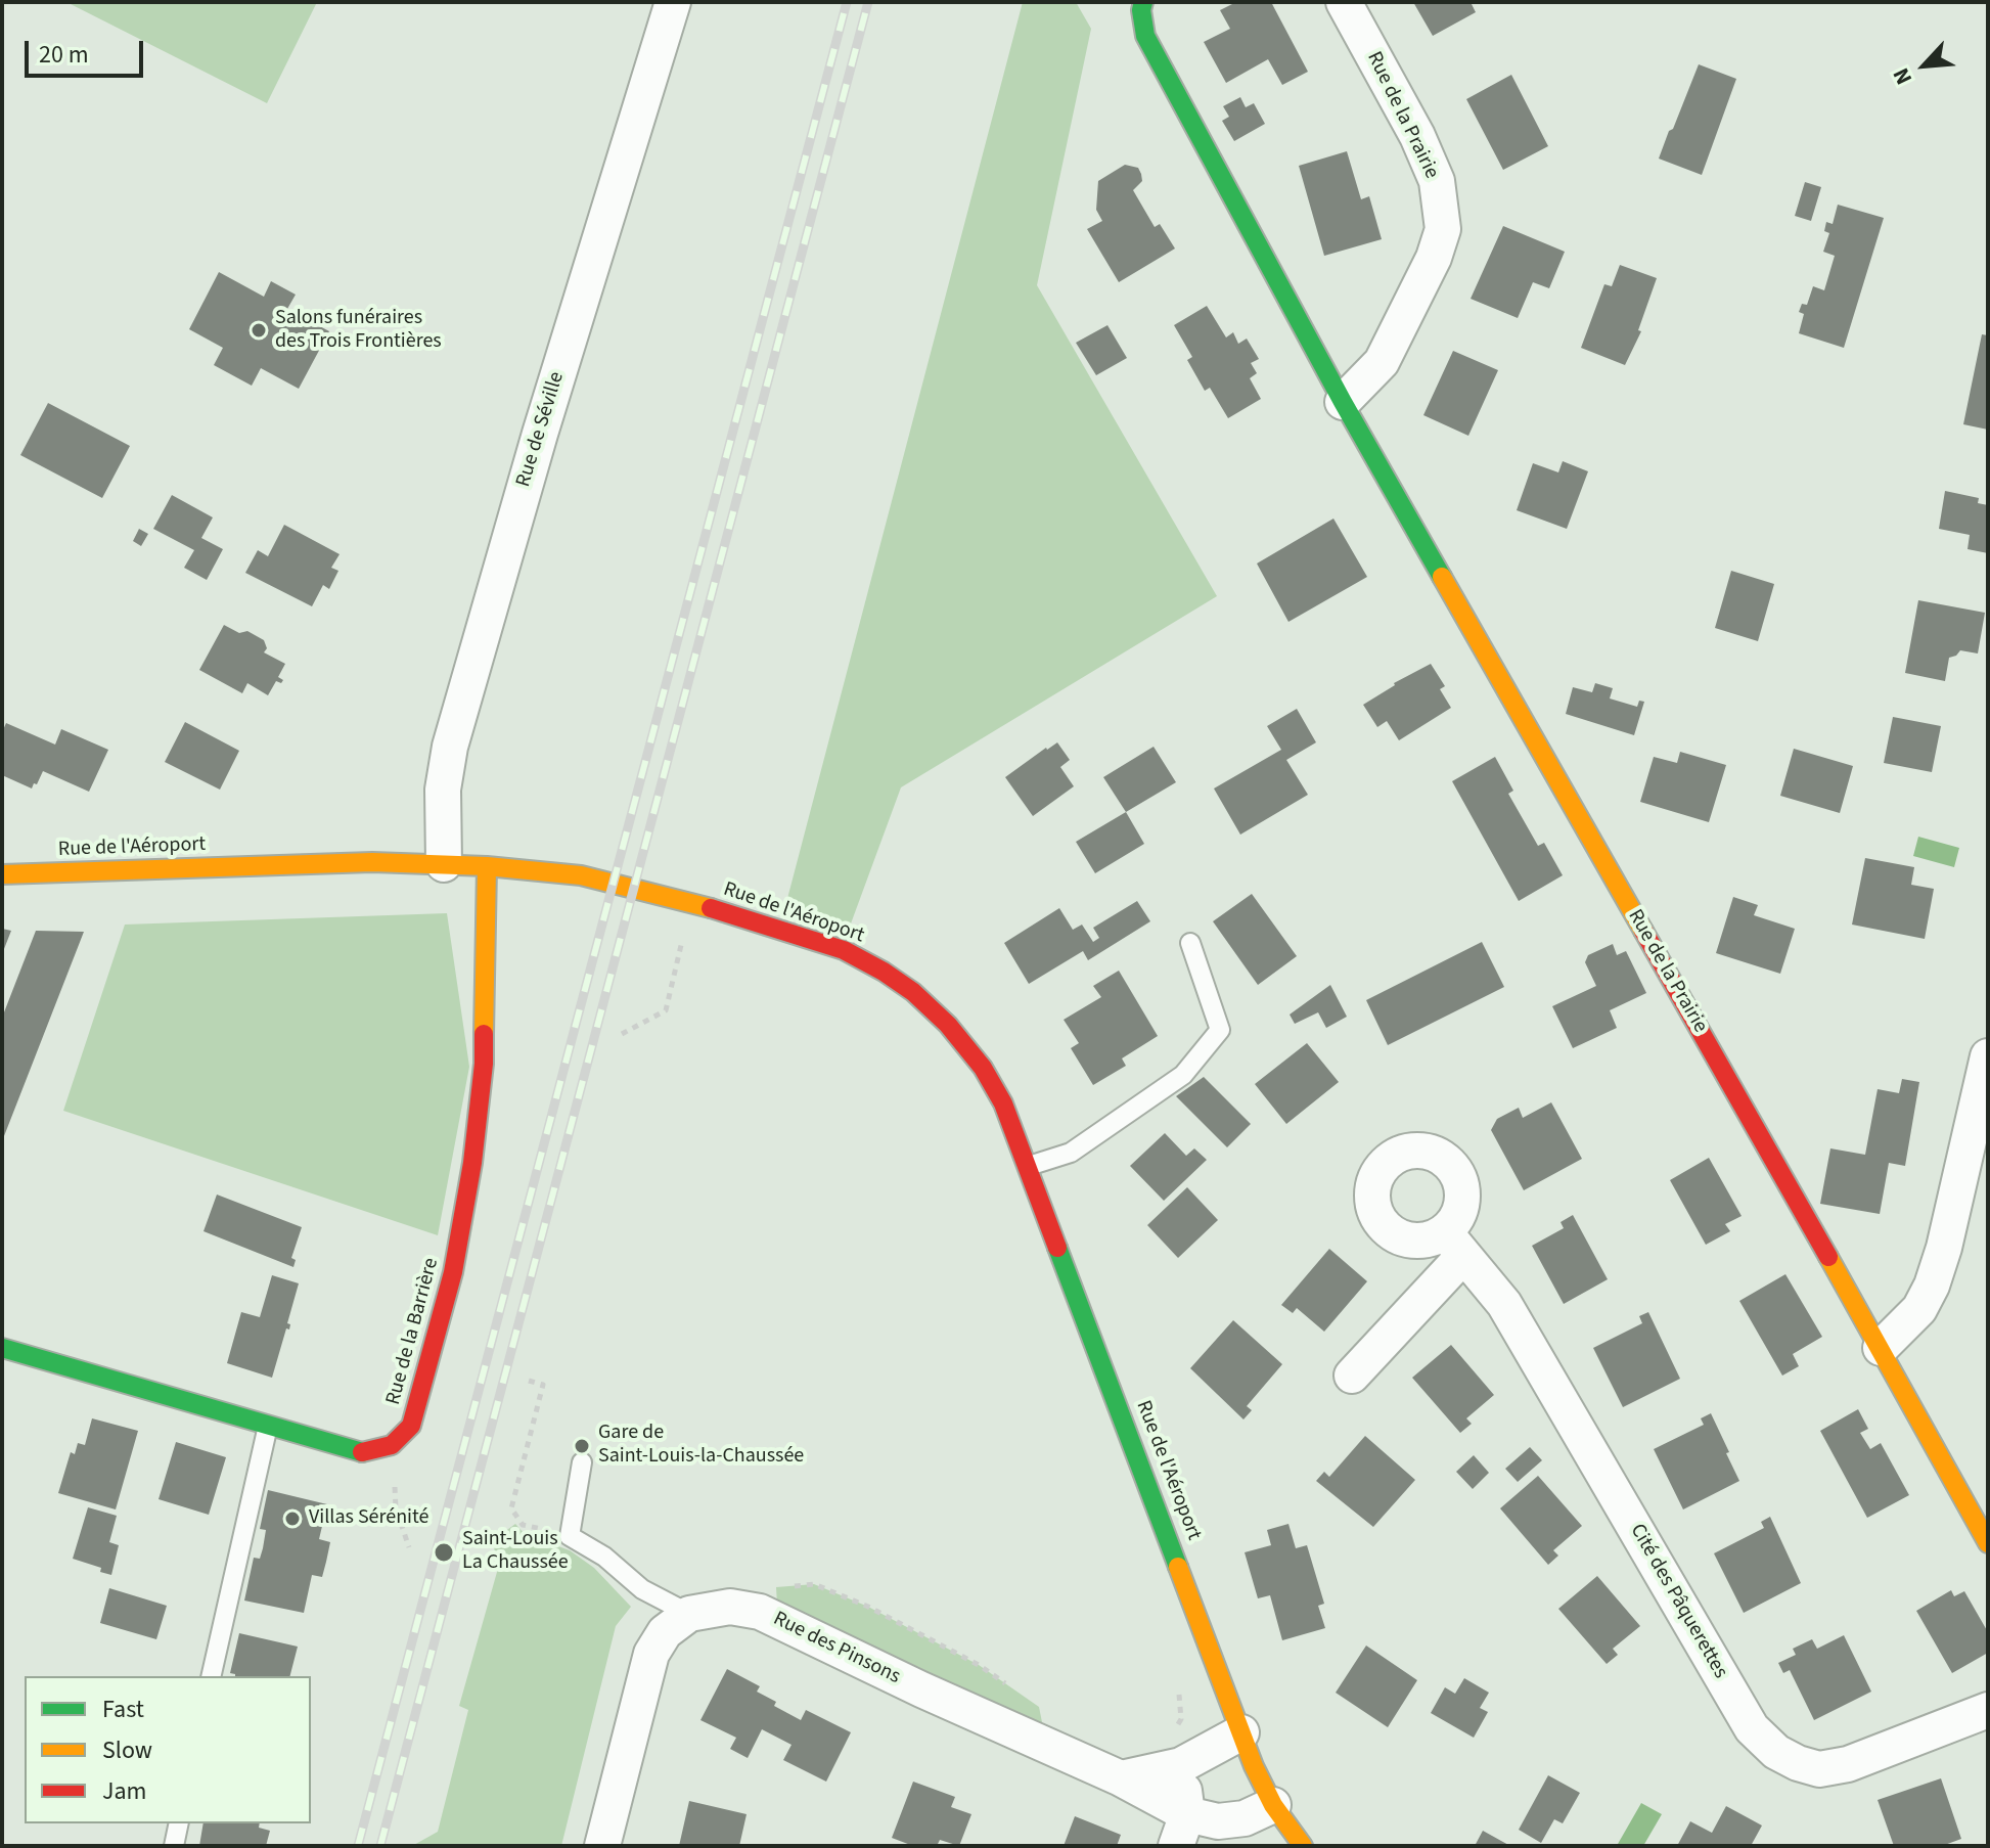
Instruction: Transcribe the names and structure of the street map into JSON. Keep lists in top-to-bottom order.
{
  "streets": {
    "street": [
      "Rue de la Prairie",
      "Rue de Séville",
      "Rue de l'Aéroport",
      "Rue de la Barrière",
      "Cité des Pâquerettes",
      "Rue des Pinsons"
    ]
  },
  "crossings": [
    ["Rue de Séville", "Rue de l'Aéroport"],
    ["Rue de l'Aéroport", "Rue de la Barrière"],
    ["Rue de l'Aéroport", "Rue des Pinsons"]
  ],
  "places": [
    "Salons funéraires des Trois Frontières",
    "Gare de Saint-Louis-la-Chaussée",
    "Villas Sérénité",
    "Saint-Louis La Chaussée"
  ],
  "legend": ["Fast", "Slow", "Jam"],
  "scale_bar": "20 m",
  "north": "bottom left"
}
